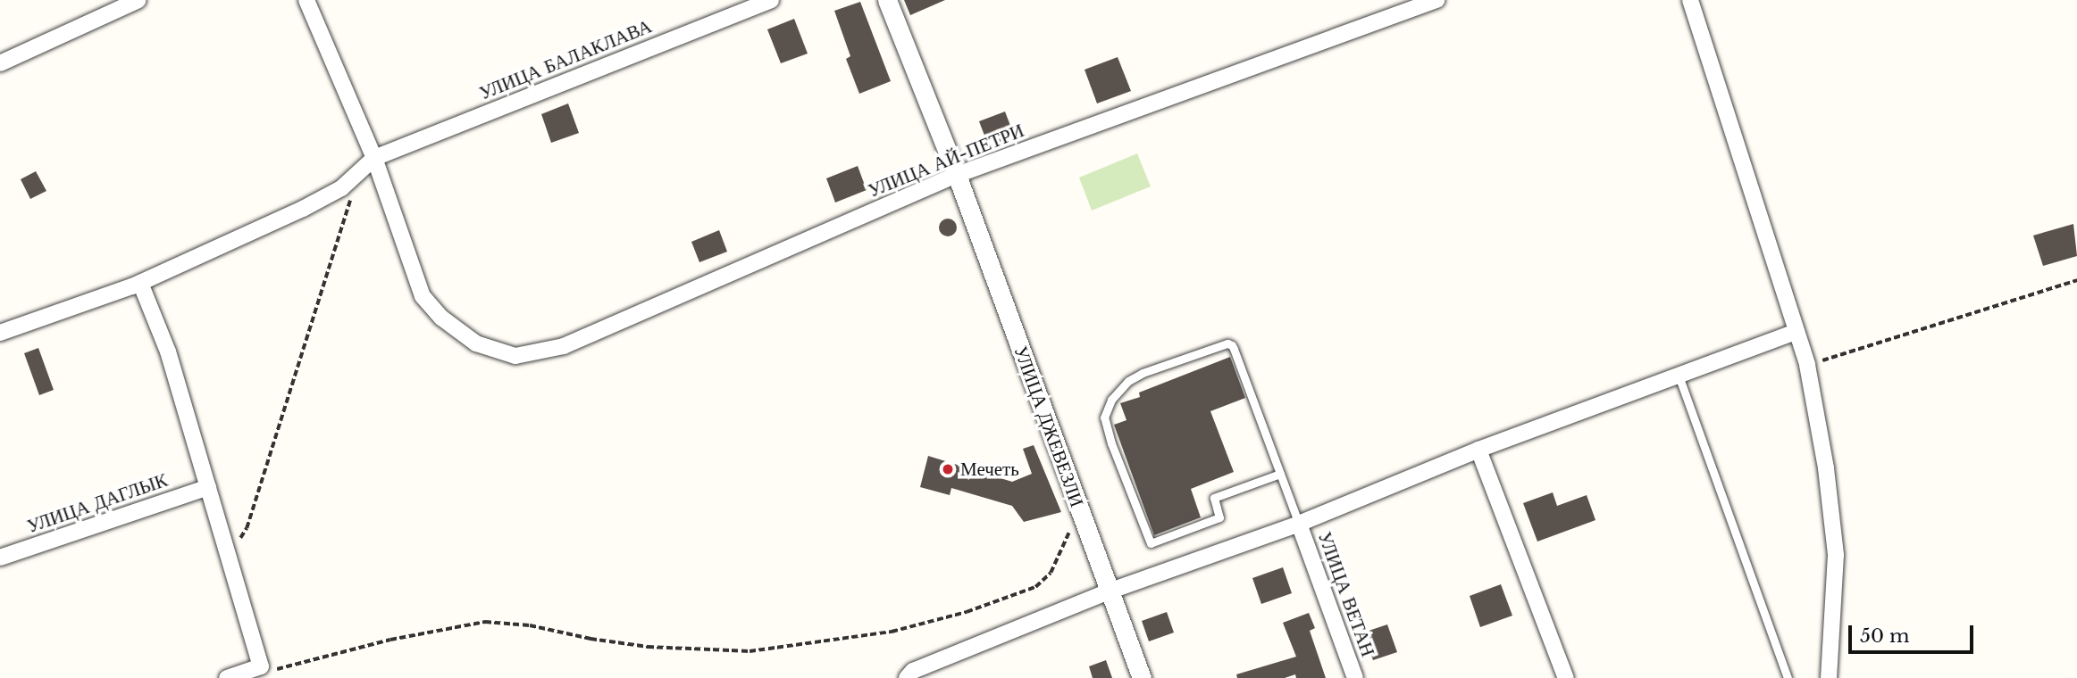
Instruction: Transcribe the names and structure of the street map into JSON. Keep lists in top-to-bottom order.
{
  "streets": {
    "street": [
      "УЛИЦА БАЛАКЛАВА",
      "УЛИЦА АЙ-ПЕТРИ",
      "УЛИЦА ДЖЕВЕЗЛИ",
      "УЛИЦА ДАГЛЫК",
      "УЛИЦА ВЕТАН"
    ]
  },
  "crossings": [
    ["УЛИЦА БАЛАКЛАВА", "УЛИЦА АЙ-ПЕТРИ"],
    ["УЛИЦА АЙ-ПЕТРИ", "УЛИЦА ДЖЕВЕЗЛИ"]
  ],
  "places": ["Мечеть"],
  "scale_bar": "50 m"
}
